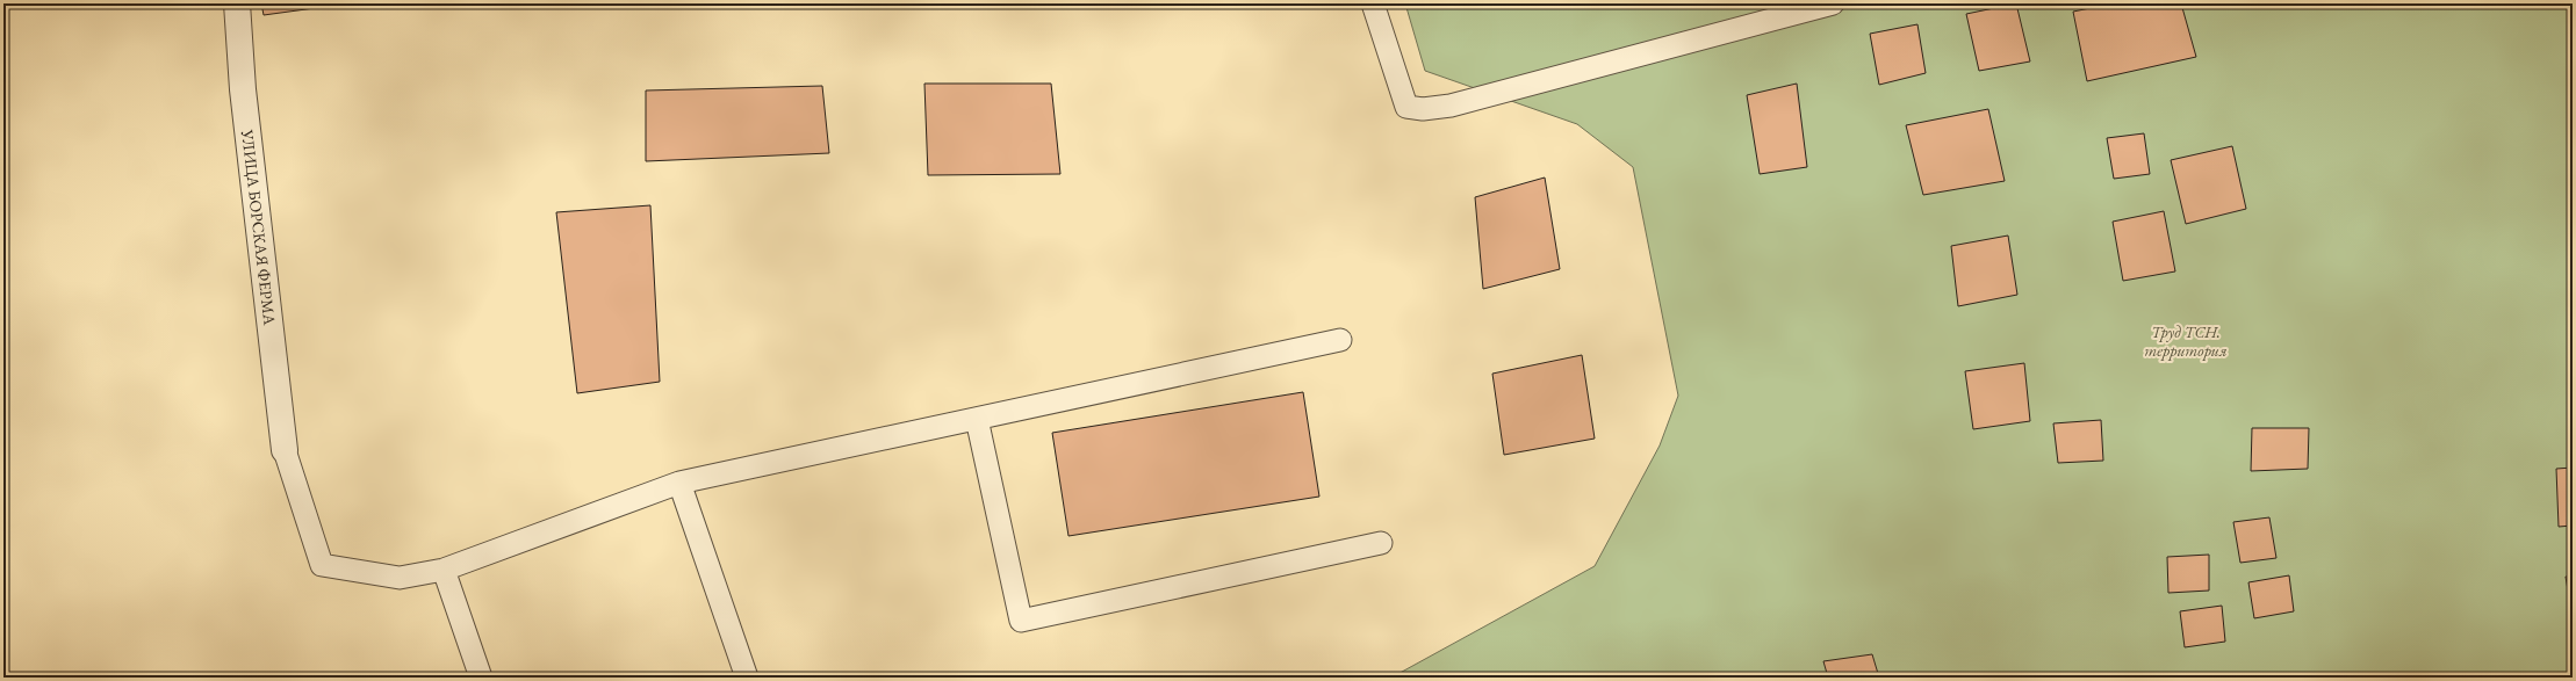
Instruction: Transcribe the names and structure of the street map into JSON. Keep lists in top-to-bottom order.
{
  "streets": {
    "street": ["УЛИЦА БОРСКАЯ ФЕРМА"]
  },
  "parks": ["Труд ТСН. территория"]
}
